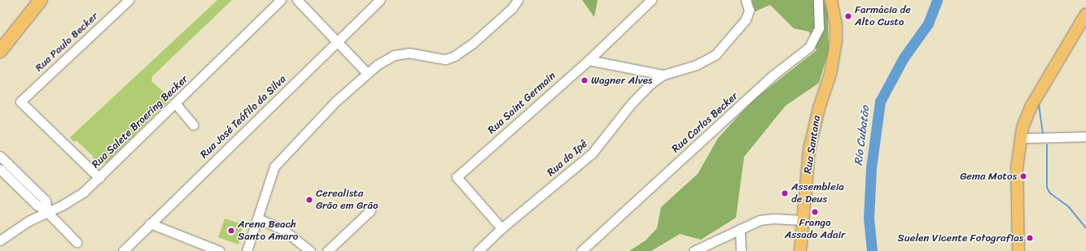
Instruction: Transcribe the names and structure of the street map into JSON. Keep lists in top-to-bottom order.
{
  "streets": {
    "main road": ["Rua Santana"],
    "street": [
      "Rua Paulo Becker",
      "Rua Saint Germain",
      "Rua José Teófilo da Silva",
      "Rua Salete Broering Becker",
      "Rua Carlos Becker",
      "Rua do Ipê"
    ]
  },
  "crossings": [
    ["Rua Paulo Becker", "Rua Salete Broering Becker"],
    ["Rua Saint Germain", "Rua do Ipê"]
  ],
  "water": ["Rio Cubatão"],
  "places": [
    "Farmácia de Alto Custo",
    "Wagner Alves",
    "Gema Motos",
    "Assembleia de Deus",
    "Cerealista Grão em Grão",
    "Frango Assado Adair",
    "Arena Beach Santo Amaro",
    "Suelen Vicente Fotografias"
  ]
}
